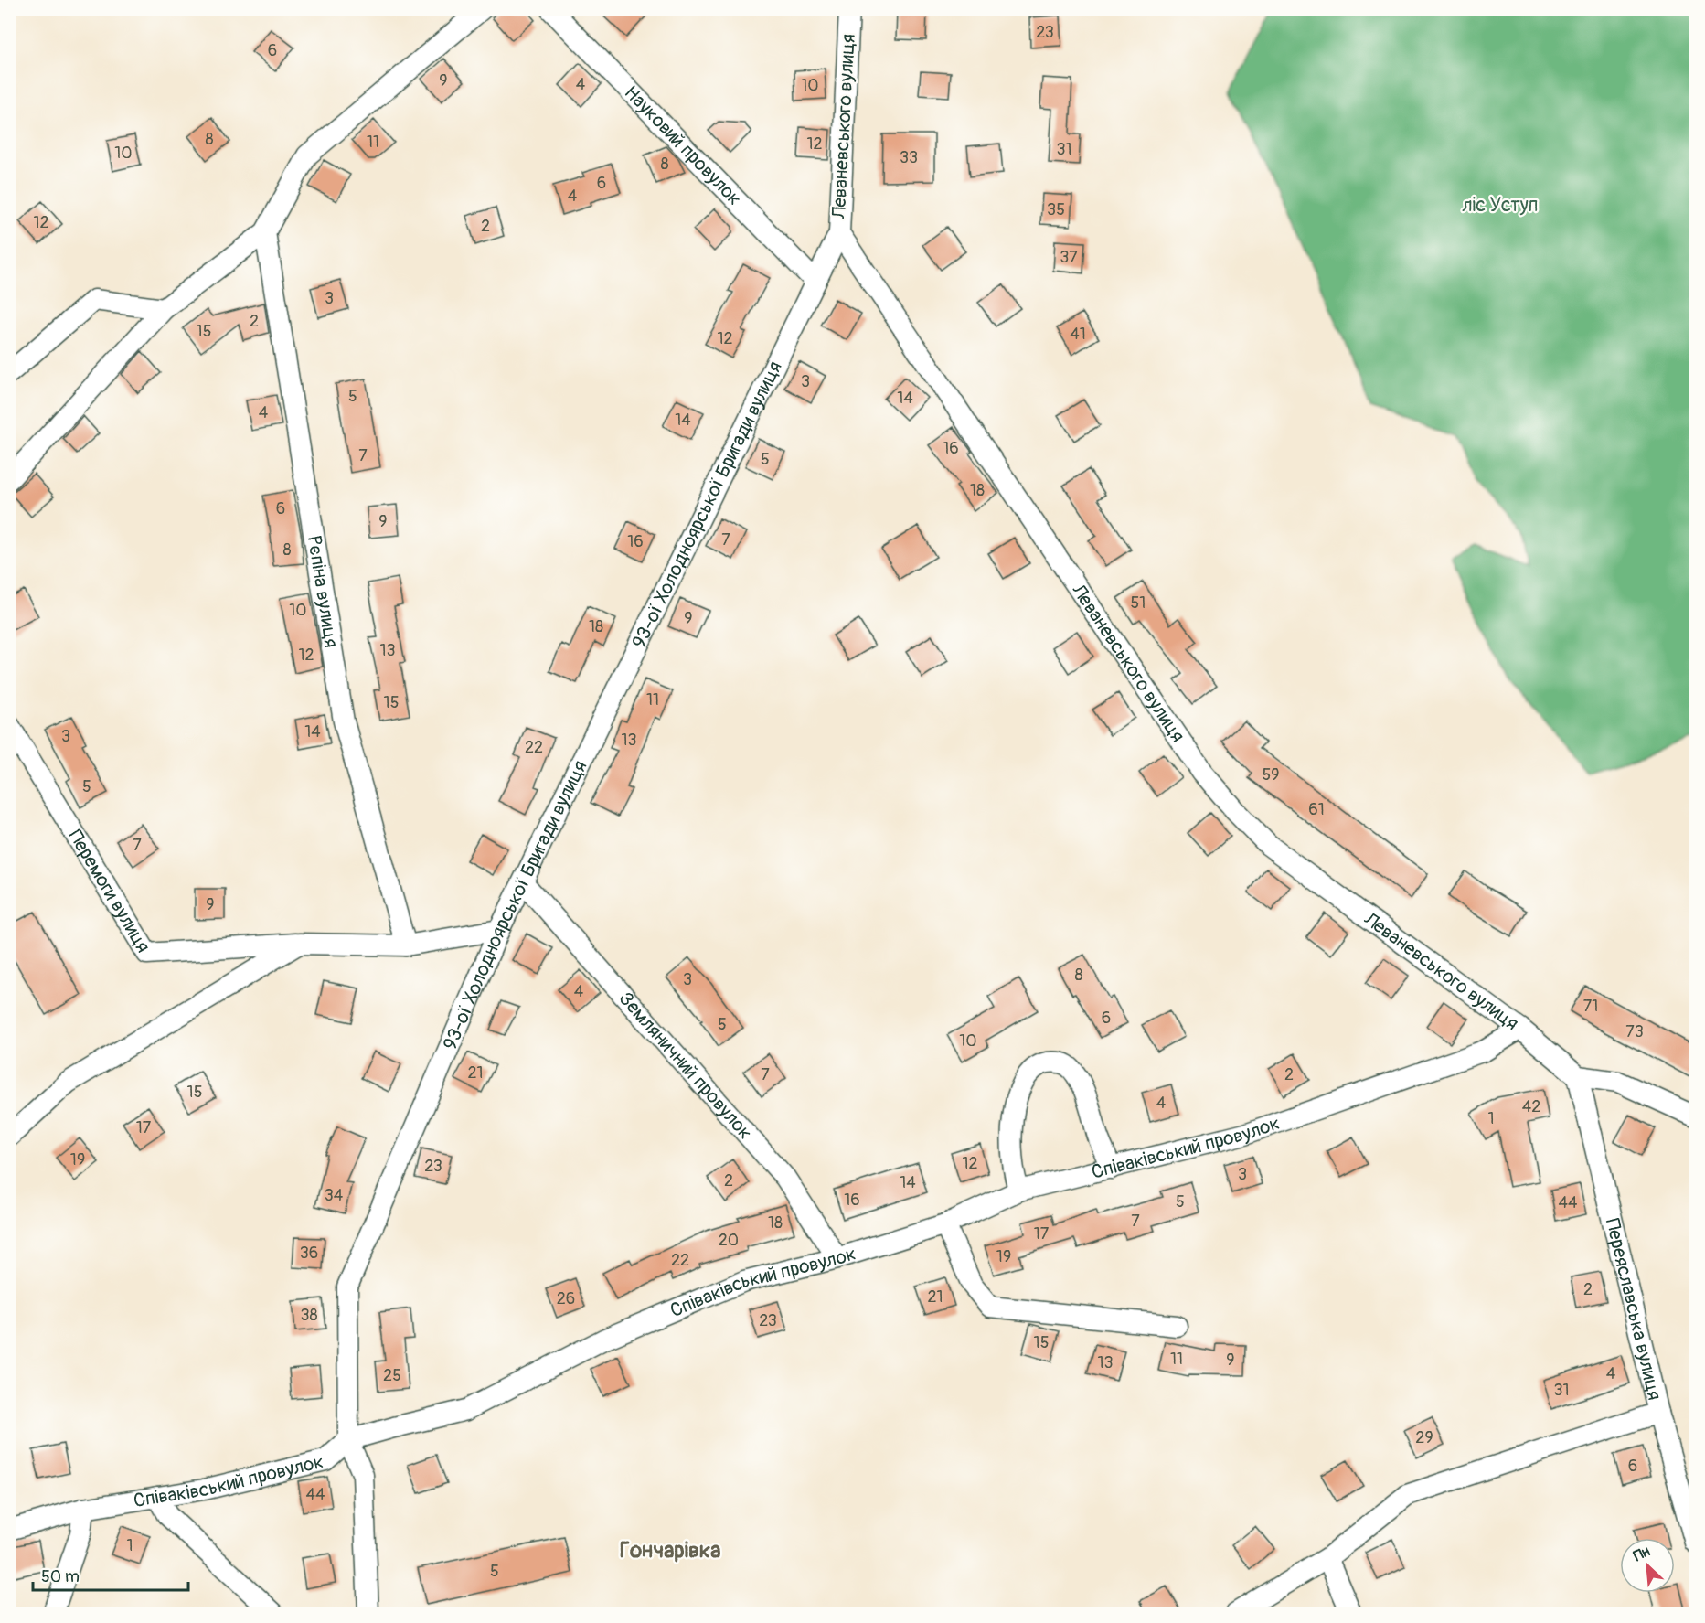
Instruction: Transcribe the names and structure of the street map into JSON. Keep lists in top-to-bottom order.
{
  "streets": {
    "street": [
      "Леваневського вулиця",
      "Науковий провулок",
      "93-ої Холодноярської Бригади вулиця",
      "Рєпіна вулиця",
      "Перемоги вулиця",
      "Земляничний провулок",
      "Співаківський провулок",
      "Переяславська вулиця"
    ]
  },
  "crossings": [
    ["Леваневського вулиця", "93-ої Холодноярської Бригади вулиця"],
    ["Леваневського вулиця", "Співаківський провулок"],
    ["Леваневського вулиця", "Переяславська вулиця"],
    ["Науковий провулок", "93-ої Холодноярської Бригади вулиця"],
    ["93-ої Холодноярської Бригади вулиця", "Перемоги вулиця"],
    ["93-ої Холодноярської Бригади вулиця", "Земляничний провулок"],
    ["93-ої Холодноярської Бригади вулиця", "Співаківський провулок"],
    ["Рєпіна вулиця", "Перемоги вулиця"],
    ["Земляничний провулок", "Співаківський провулок"]
  ],
  "districts": ["Гончарівка"],
  "parks": ["ліс Уступ"],
  "house_numbers": [
    "23",
    "6",
    "9",
    "4",
    "10",
    "8",
    "11",
    "12",
    "31",
    "10",
    "33",
    "8",
    "6",
    "4",
    "35",
    "12",
    "2",
    "37",
    "3",
    "2",
    "15",
    "41",
    "12",
    "3",
    "5",
    "14",
    "4",
    "14",
    "16",
    "7",
    "5",
    "18",
    "6",
    "9",
    "7",
    "16",
    "8",
    "51",
    "10",
    "9",
    "18",
    "13",
    "12",
    "11",
    "15",
    "14",
    "3",
    "13",
    "22",
    "59",
    "5",
    "61",
    "7",
    "9",
    "8",
    "3",
    "4",
    "71",
    "6",
    "5",
    "73",
    "10",
    "21",
    "7",
    "2",
    "15",
    "4",
    "42",
    "1",
    "17",
    "19",
    "12",
    "23",
    "3",
    "2",
    "14",
    "34",
    "16",
    "5",
    "44",
    "7",
    "18",
    "17",
    "20",
    "36",
    "19",
    "22",
    "2",
    "21",
    "26",
    "38",
    "23",
    "15",
    "11",
    "9",
    "13",
    "4",
    "25",
    "31",
    "29",
    "6",
    "44",
    "1",
    "5"
  ],
  "scale_bar": "50 m",
  "north": "top left"
}
